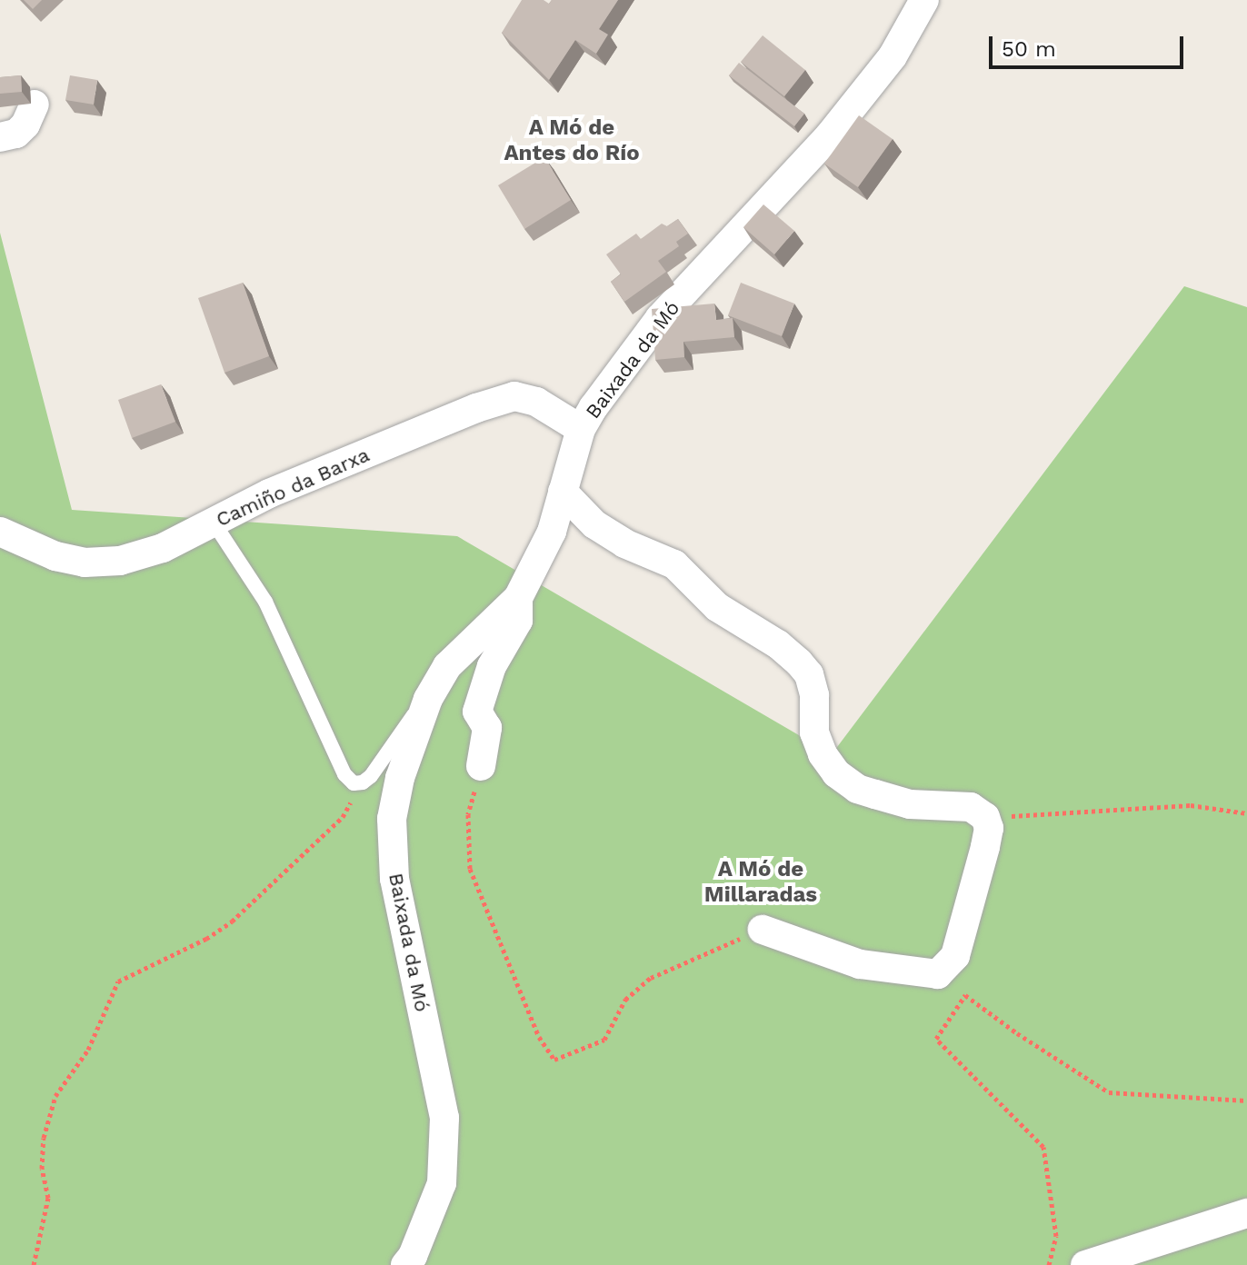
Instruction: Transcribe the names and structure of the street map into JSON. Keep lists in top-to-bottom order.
{
  "streets": {
    "street": ["Baixada da Mó", "Camiño da Barxa"]
  },
  "crossings": [
    ["Baixada da Mó", "Camiño da Barxa"]
  ],
  "districts": ["A Mó de Antes do Río", "A Mó de Millaradas"],
  "scale_bar": "50 m"
}
